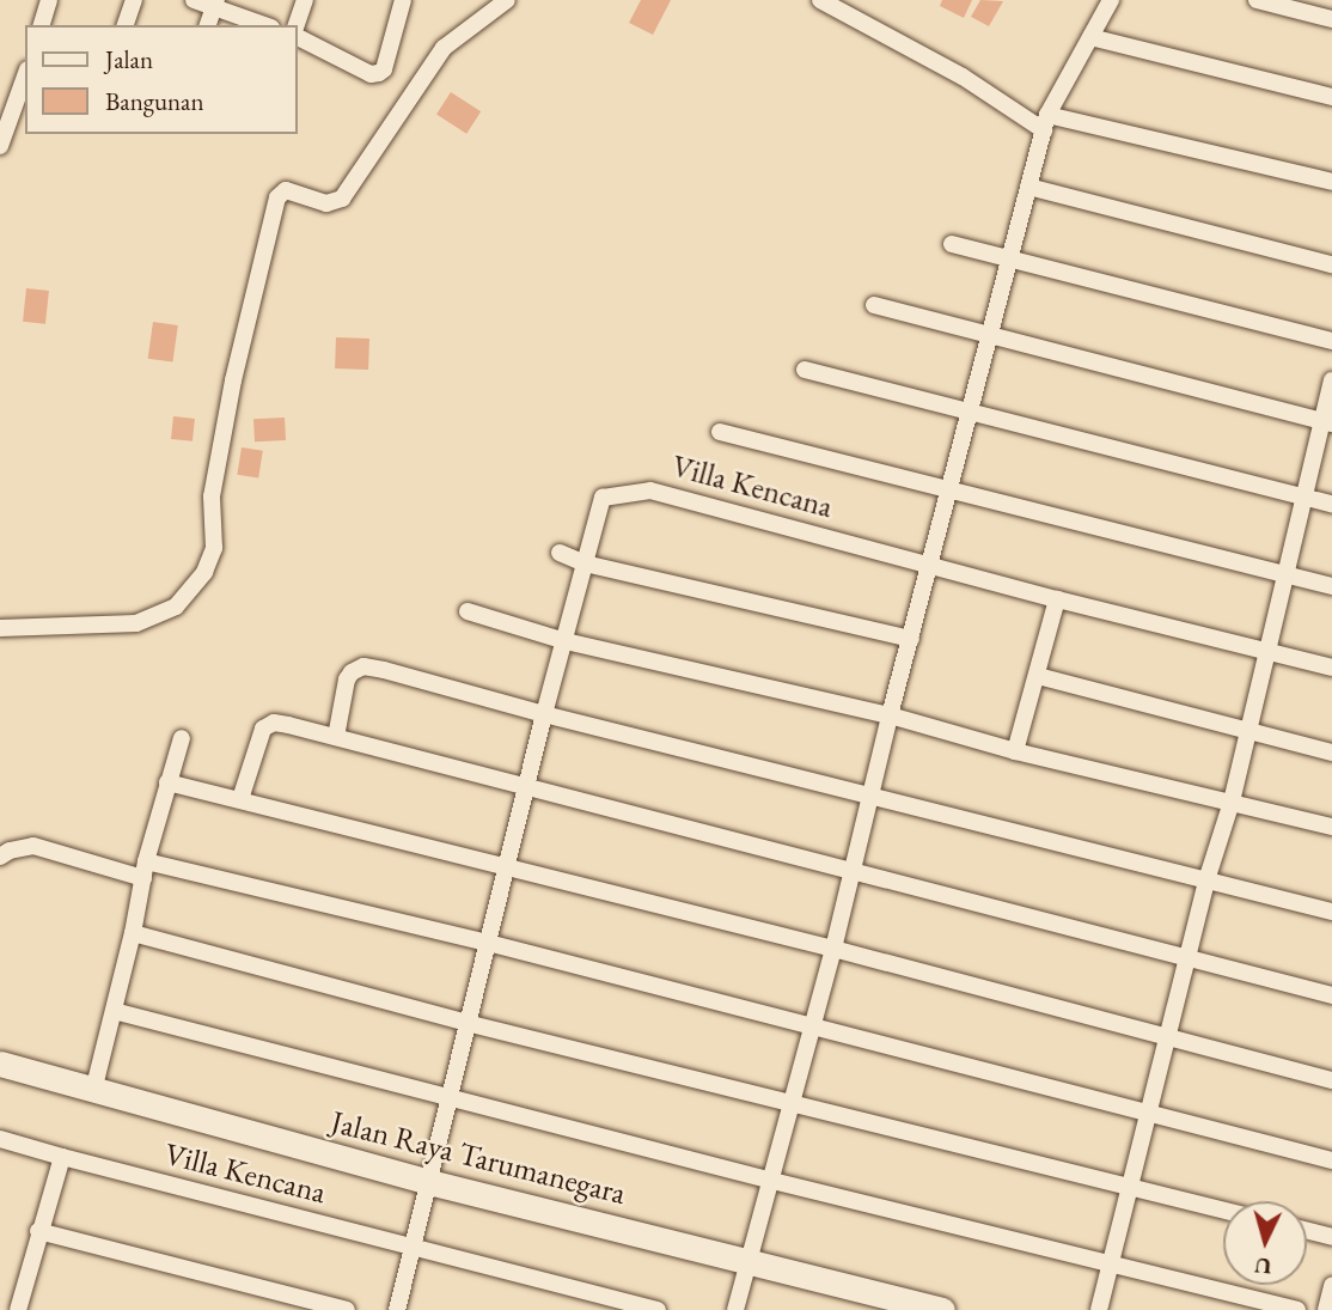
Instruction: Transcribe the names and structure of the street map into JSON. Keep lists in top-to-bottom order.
{
  "streets": {
    "street": ["Villa Kencana", "Jalan Raya Tarumanegara"]
  },
  "crossings": [
    ["Villa Kencana", "Jalan Raya Tarumanegara"]
  ],
  "legend": ["Jalan", "Bangunan"],
  "north": "bottom"
}
